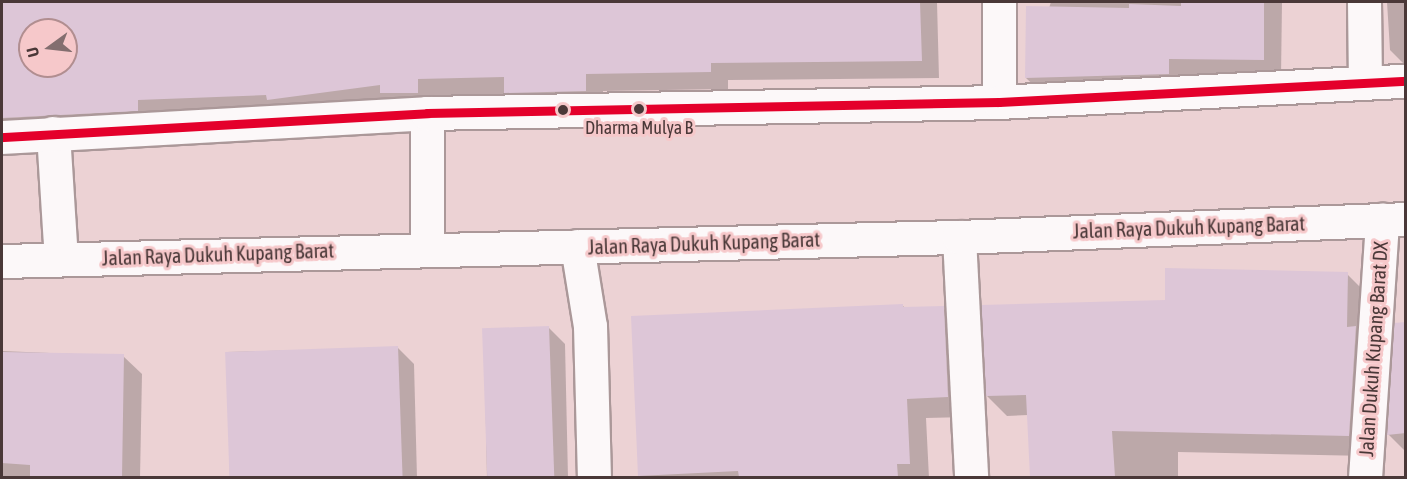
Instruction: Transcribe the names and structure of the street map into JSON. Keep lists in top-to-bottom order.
{
  "streets": {
    "street": ["Jalan Raya Dukuh Kupang Barat", "Jalan Dukuh Kupang Barat DX"]
  },
  "crossings": [
    ["Jalan Raya Dukuh Kupang Barat", "Jalan Dukuh Kupang Barat DX"]
  ],
  "places": ["Dharma Mulya B"],
  "north": "left"
}
